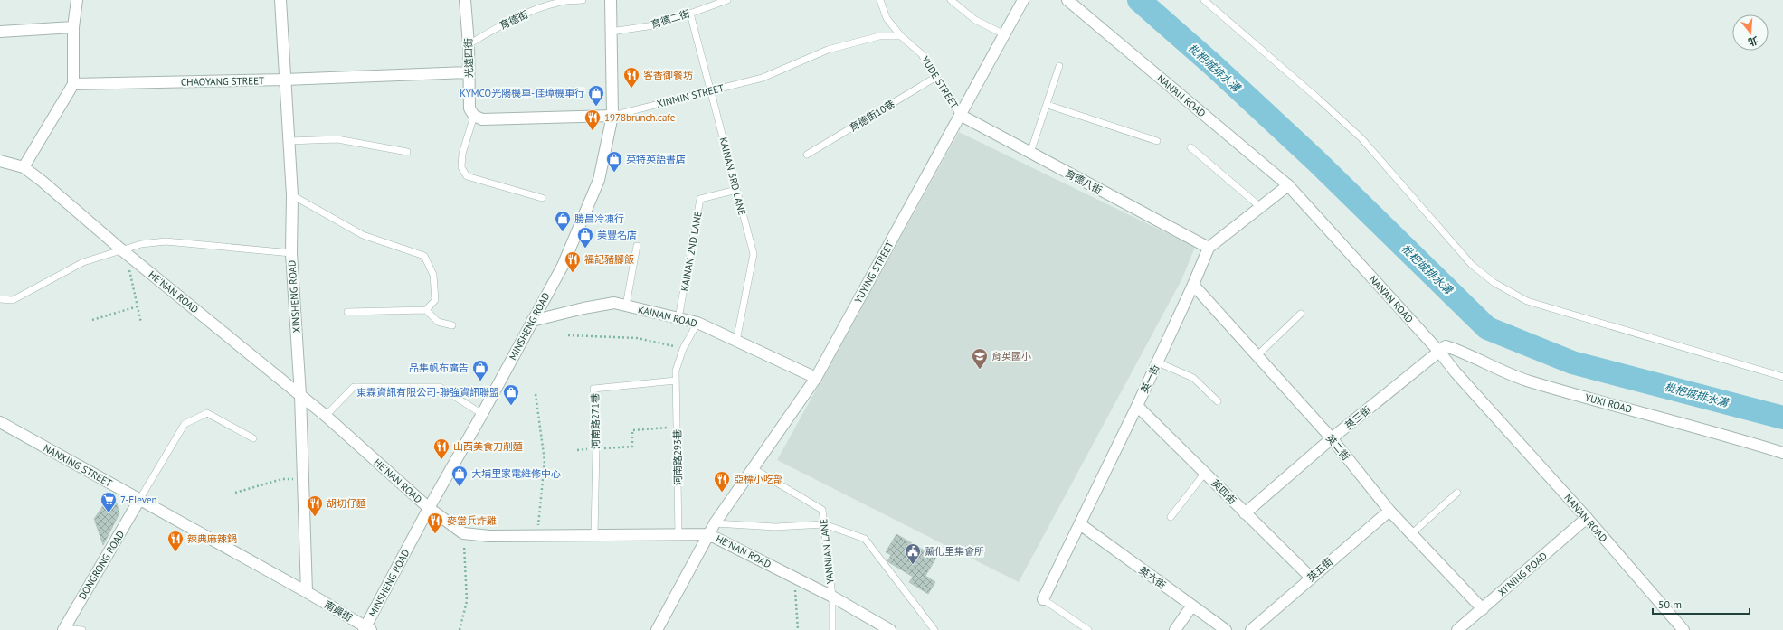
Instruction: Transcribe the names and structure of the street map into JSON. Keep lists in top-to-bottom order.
{
  "streets": {
    "street": [
      "光遠四街",
      "CHAOYANG STREET",
      "XINMIN STREET",
      "NAN’AN ROAD",
      "育德八街",
      "YUYING STREET",
      "HE'NAN ROAD",
      "XINSHENG ROAD",
      "KAINAN ROAD",
      "MINSHENG ROAD",
      "英一街",
      "YUXI ROAD",
      "英三街",
      "英二街",
      "NANXING STREET",
      "英四街",
      "DONGRONG ROAD",
      "英五街",
      "XI'NING ROAD",
      "英六街",
      "南興街"
    ],
    "lane": [
      "育德二街",
      "育德街",
      "YUDE STREET",
      "育德街10巷",
      "KAINAN 3RD LANE",
      "KAINAN 2ND LANE",
      "河南路271巷",
      "河南路293巷",
      "YANNIAN LANE"
    ]
  },
  "crossings": [
    ["育德二街", "KAINAN 3RD LANE"],
    ["育德二街", "MINSHENG ROAD"],
    ["育德街", "光遠四街"],
    ["光遠四街", "CHAOYANG STREET"],
    ["光遠四街", "XINMIN STREET"],
    ["CHAOYANG STREET", "XINSHENG ROAD"],
    ["YUDE STREET", "XINMIN STREET"],
    ["YUDE STREET", "育德街10巷"],
    ["YUDE STREET", "育德八街"],
    ["YUDE STREET", "YUYING STREET"],
    ["XINMIN STREET", "KAINAN 3RD LANE"],
    ["XINMIN STREET", "MINSHENG ROAD"],
    ["NAN’AN ROAD", "英一街"],
    ["NAN’AN ROAD", "YUXI ROAD"],
    ["NAN’AN ROAD", "英三街"],
    ["NAN’AN ROAD", "XI'NING ROAD"],
    ["KAINAN 3RD LANE", "KAINAN 2ND LANE"],
    ["KAINAN 3RD LANE", "KAINAN ROAD"],
    ["育德八街", "YUYING STREET"],
    ["育德八街", "英一街"],
    ["KAINAN 2ND LANE", "KAINAN ROAD"],
    ["YUYING STREET", "HE'NAN ROAD"],
    ["YUYING STREET", "KAINAN ROAD"],
    ["YUYING STREET", "YANNIAN LANE"],
    ["HE'NAN ROAD", "XINSHENG ROAD"],
    ["HE'NAN ROAD", "MINSHENG ROAD"],
    ["HE'NAN ROAD", "河南路271巷"],
    ["HE'NAN ROAD", "河南路293巷"],
    ["HE'NAN ROAD", "YANNIAN LANE"],
    ["XINSHENG ROAD", "NANXING STREET"],
    ["XINSHENG ROAD", "南興街"],
    ["KAINAN ROAD", "MINSHENG ROAD"],
    ["KAINAN ROAD", "河南路293巷"],
    ["MINSHENG ROAD", "南興街"],
    ["英一街", "英二街"],
    ["英一街", "英四街"],
    ["英一街", "英六街"],
    ["YUXI ROAD", "英三街"],
    ["英三街", "英二街"],
    ["英三街", "英四街"],
    ["河南路271巷", "河南路293巷"],
    ["英二街", "英五街"],
    ["英二街", "XI'NING ROAD"],
    ["NANXING STREET", "DONGRONG ROAD"],
    ["NANXING STREET", "南興街"],
    ["英四街", "英五街"]
  ],
  "water": ["枇杷城排水溝"],
  "places": {
    "restaurant": [
      "客香御餐坊",
      "1978brunch.cafe",
      "福記豬腳飯",
      "山西美食刀削麵",
      "亞標小吃部",
      "胡切仔麵",
      "麥當兵炸雞",
      "辣典麻辣鍋"
    ],
    "shop": [
      "KYMCO光陽機車-佳璋機車行",
      "英特英語書店",
      "勝昌冷凍行",
      "美豐名店",
      "品集帆布廣告",
      "東霖資訊有限公司-聯強資訊聯盟",
      "大埔里家電維修中心"
    ],
    "school or university": ["育英國小"],
    "supermarket": ["7-Eleven"],
    "public building": ["薰化里集會所"]
  },
  "scale_bar": "50 m",
  "north": "bottom"
}
